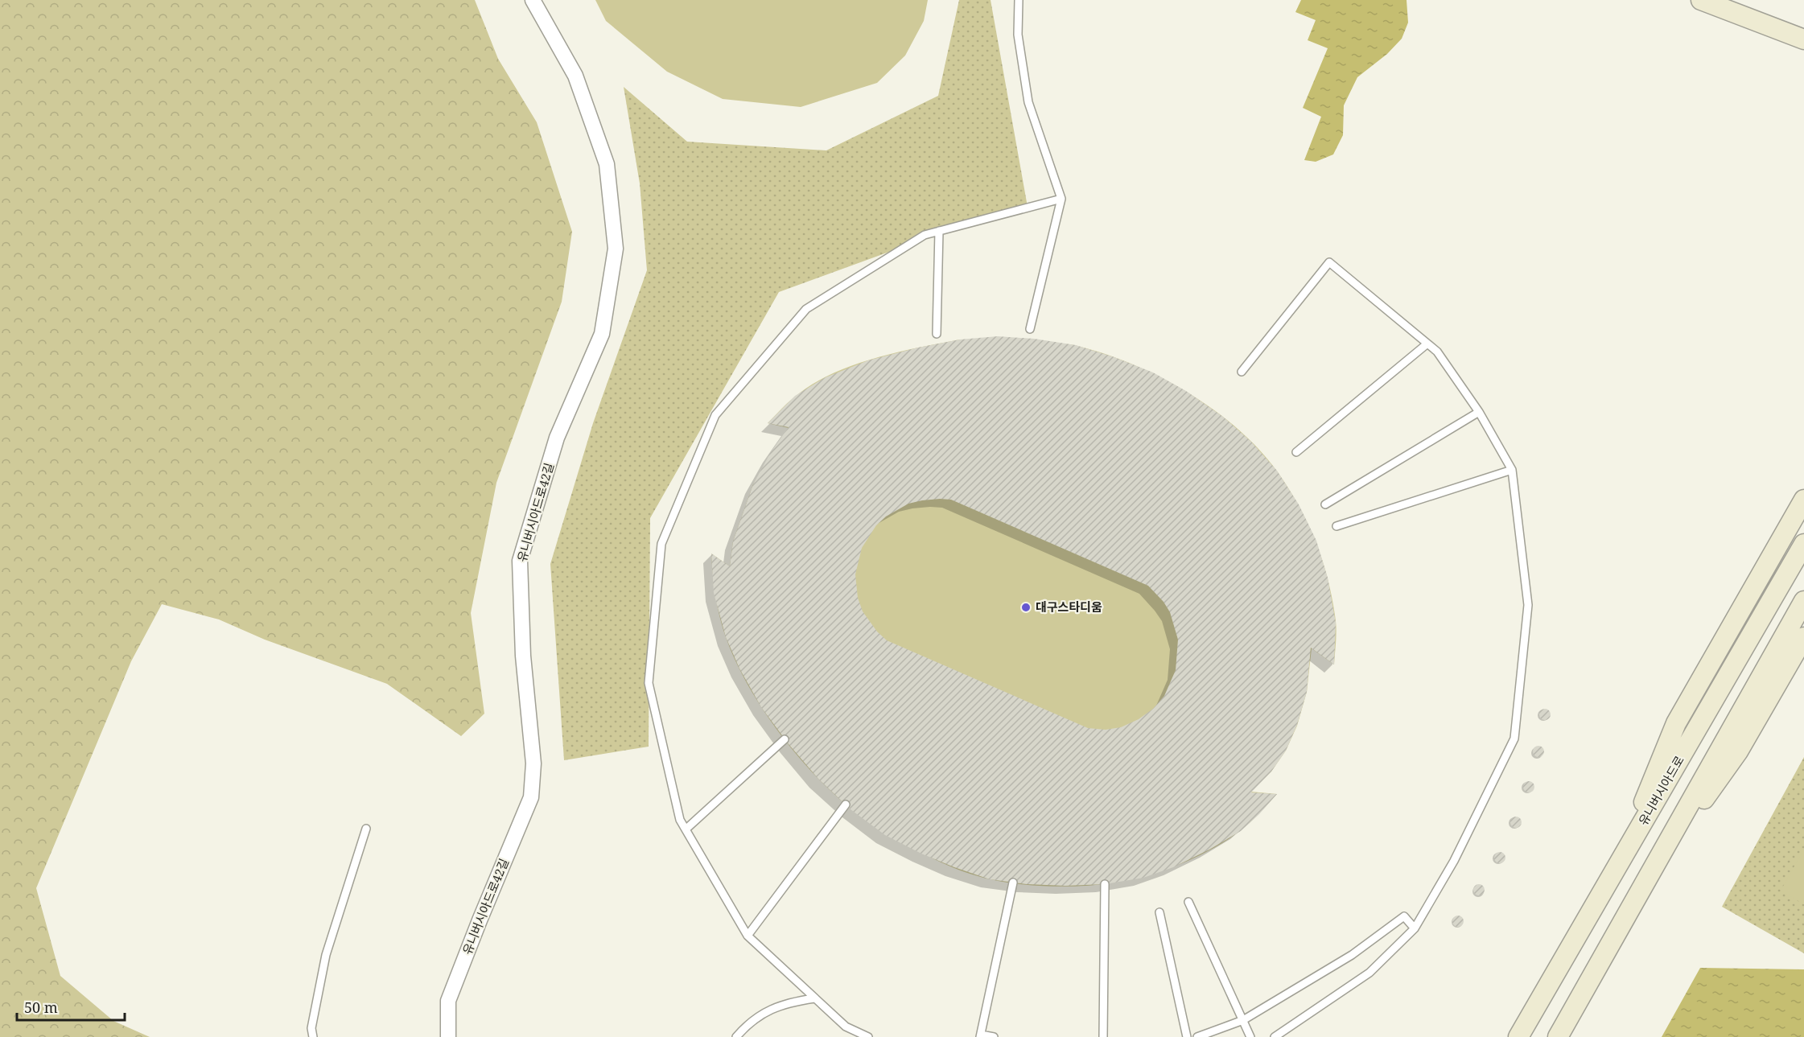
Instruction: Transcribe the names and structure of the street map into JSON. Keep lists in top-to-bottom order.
{
  "streets": {
    "main road": ["유니버시아드로"],
    "street": ["유니버시아드로42길"]
  },
  "places": ["대구스타디움"],
  "scale_bar": "50 m"
}
